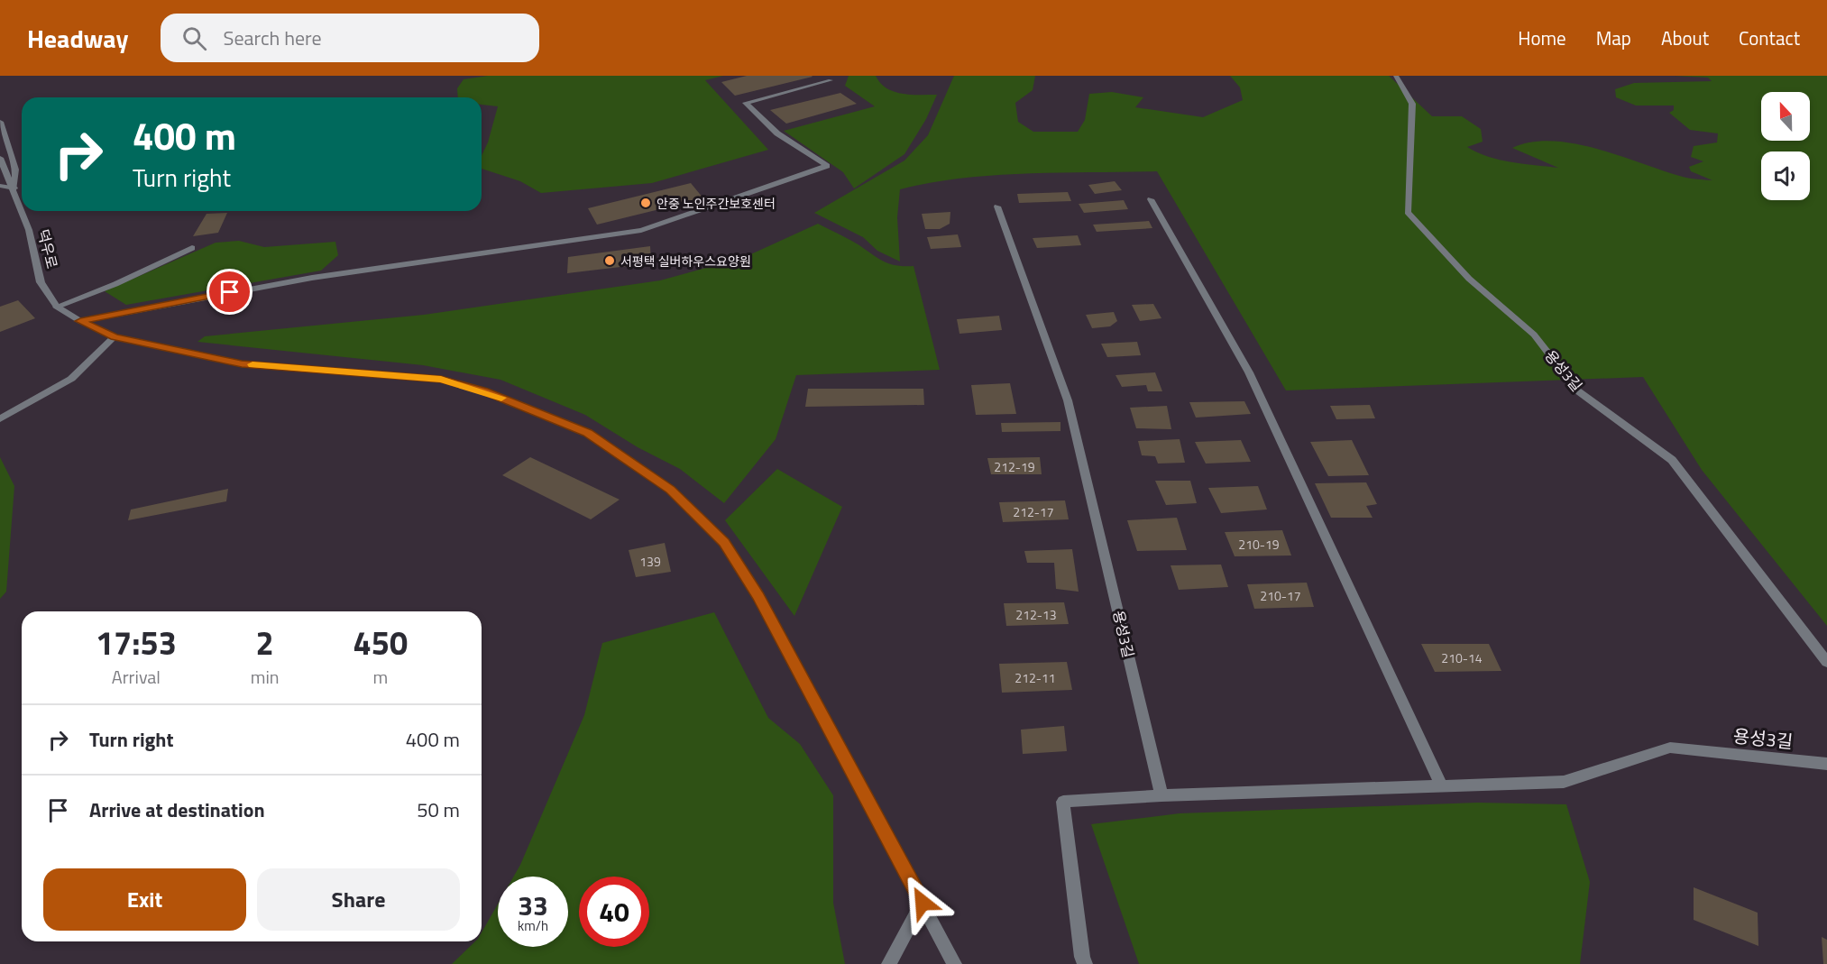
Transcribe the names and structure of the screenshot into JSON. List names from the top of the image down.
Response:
{
  "streets": {
    "street": ["덕우로", "용성3길"]
  },
  "places": ["안중 노인주간보호센터", "서평택 실버하우스요양원"],
  "house_numbers": [
    "212-19",
    "212-17",
    "210-19",
    "139",
    "210-17",
    "212-13",
    "210-14",
    "212-11"
  ],
  "north": "top",
  "page": {
    "header": "Headway",
    "search": "Search here",
    "nav": [
      "Home",
      "Map",
      "About",
      "Contact"
    ],
    "turn": ["400 m", "Turn right"],
    "eta": [
      "17:53",
      "Arrival",
      "2",
      "min",
      "450",
      "m"
    ],
    "list": [
      {
        "name": "Turn right",
        "value": "400 m"
      },
      {
        "name": "Arrive at destination",
        "value": "50 m"
      }
    ],
    "buttons": ["Exit", "Share"],
    "speed": "33 km/h",
    "limit": "40"
  }
}
